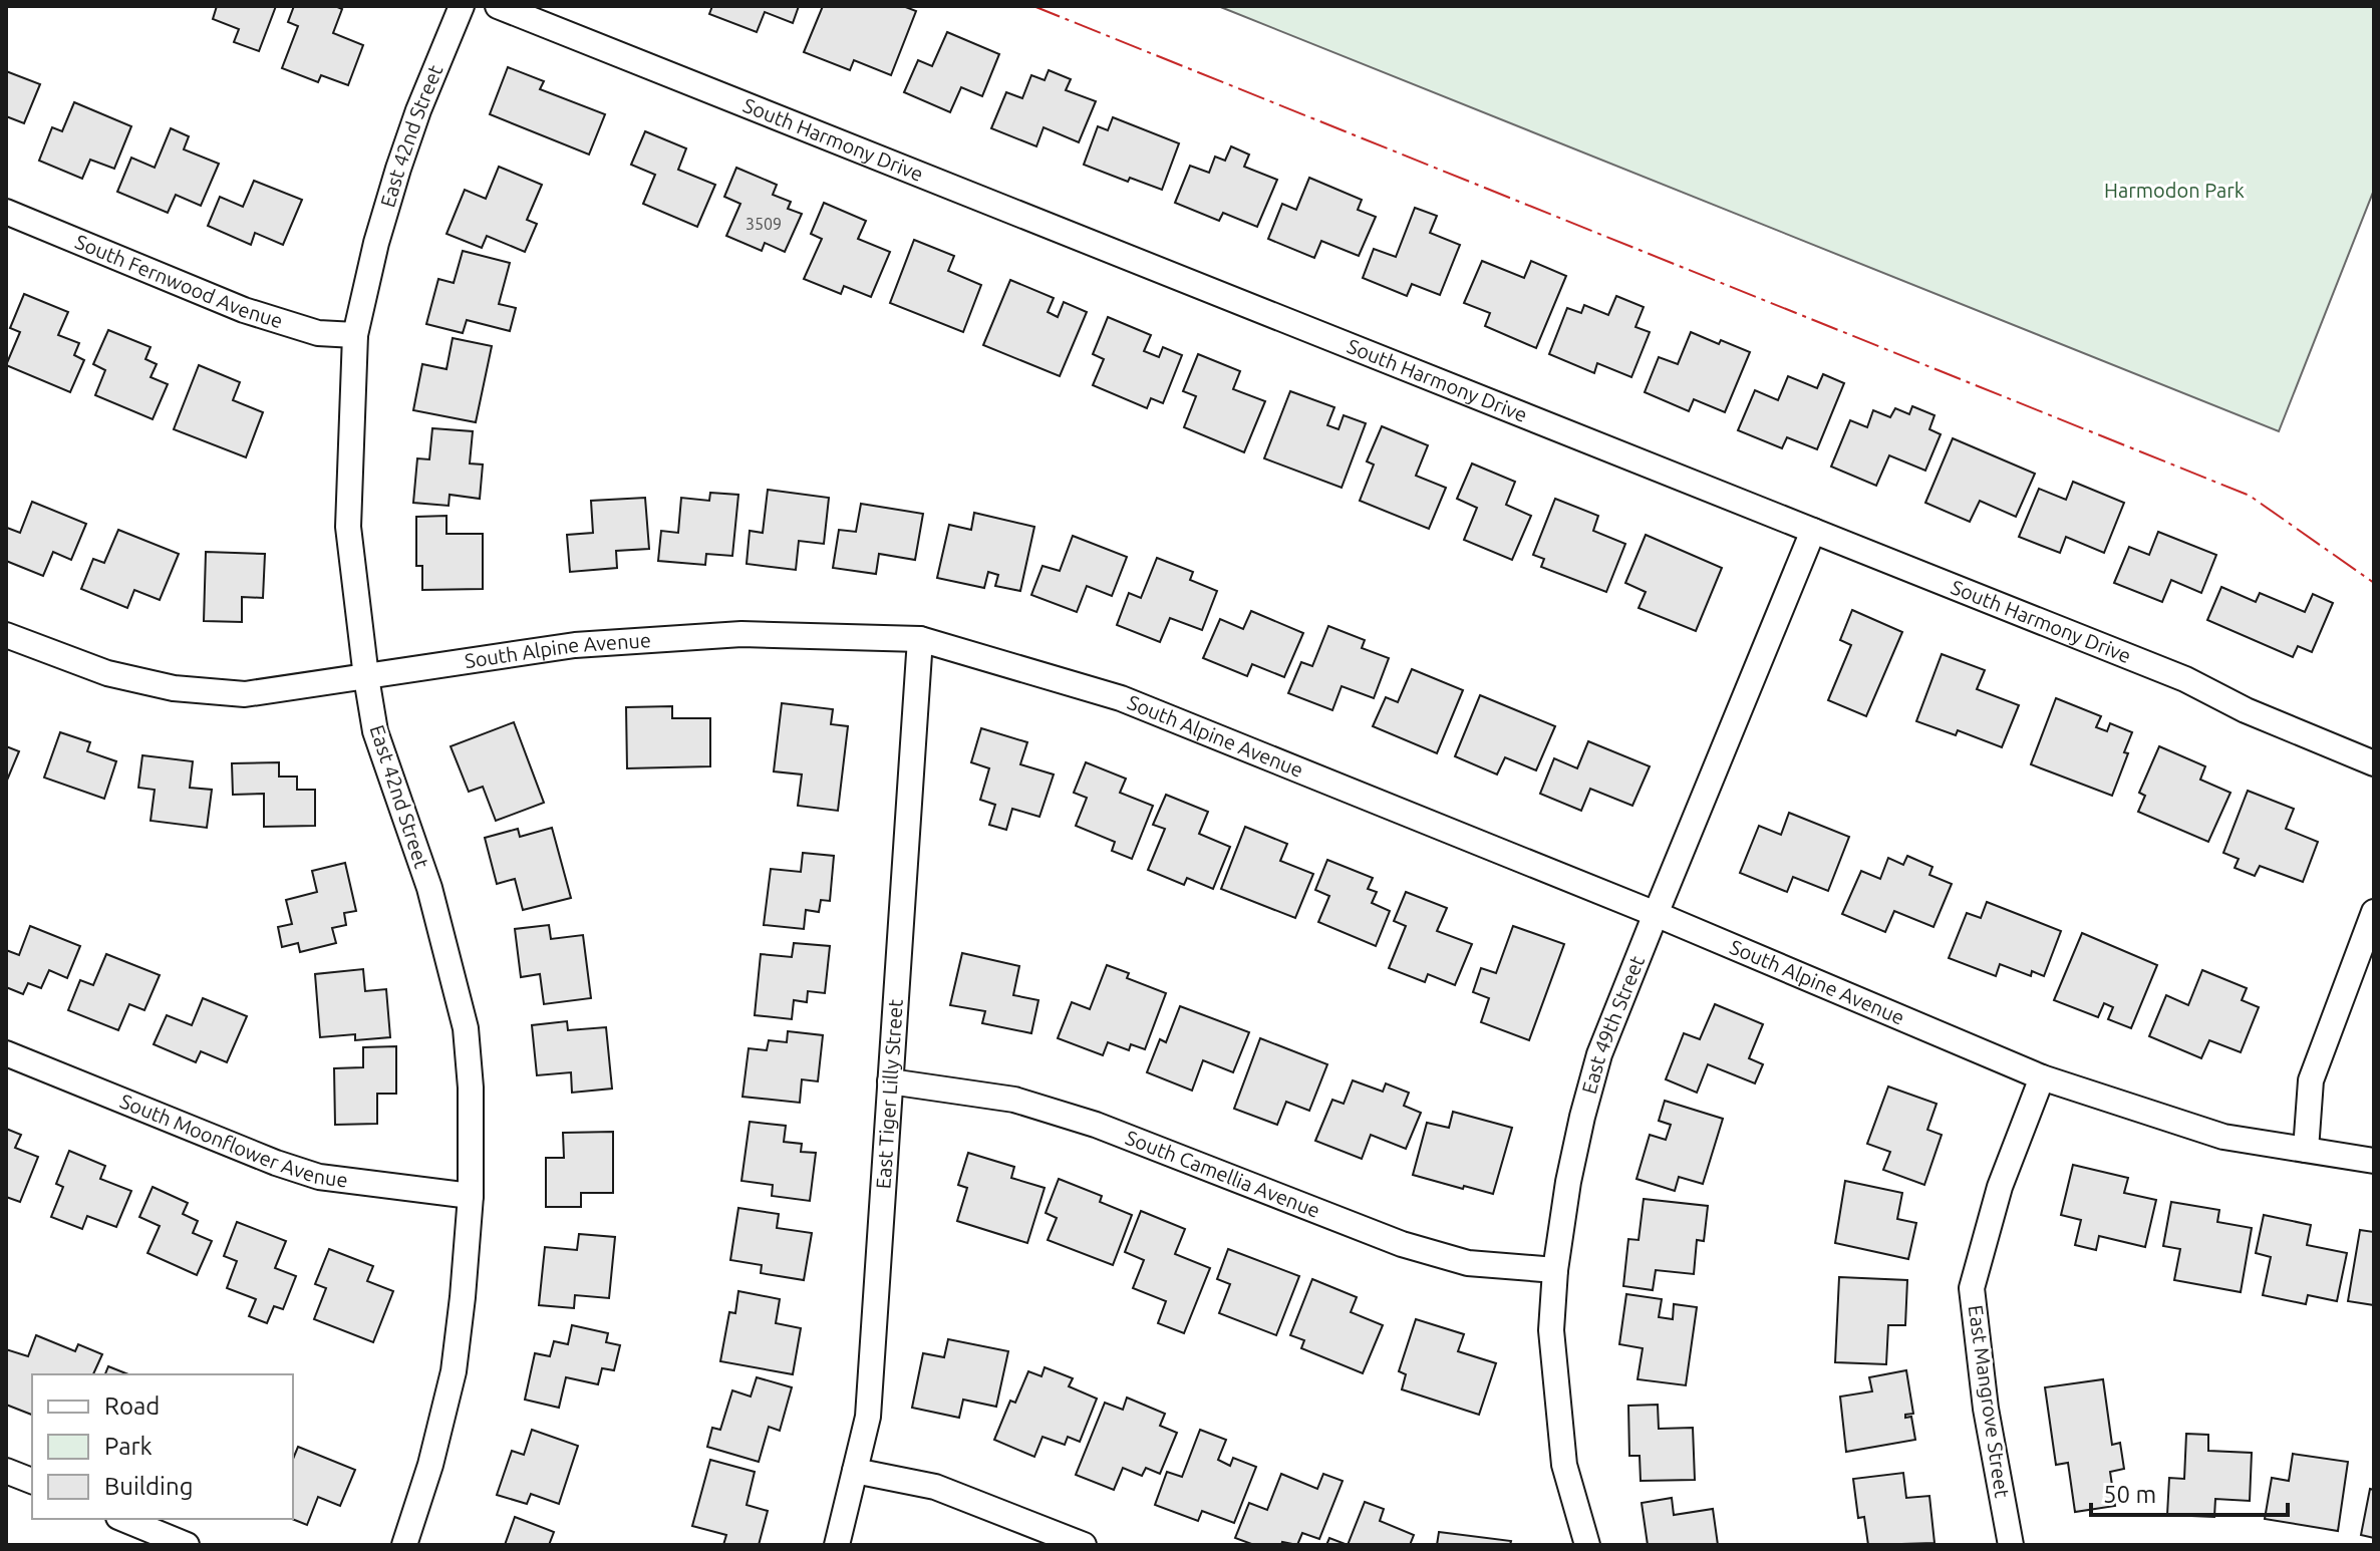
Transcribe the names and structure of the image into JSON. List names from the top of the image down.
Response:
{
  "streets": {
    "street": [
      "East 42nd Street",
      "South Harmony Drive",
      "South Fernwood Avenue",
      "South Alpine Avenue",
      "East 49th Street",
      "East Tiger Lilly Street",
      "South Moonflower Avenue",
      "South Camellia Avenue",
      "East Mangrove Street"
    ]
  },
  "crossings": [
    ["East 42nd Street", "South Fernwood Avenue"],
    ["East 42nd Street", "South Alpine Avenue"],
    ["East 42nd Street", "South Moonflower Avenue"],
    ["South Harmony Drive", "East 49th Street"],
    ["South Alpine Avenue", "East 49th Street"],
    ["South Alpine Avenue", "East Tiger Lilly Street"],
    ["South Alpine Avenue", "East Mangrove Street"],
    ["East 49th Street", "South Camellia Avenue"],
    ["East Tiger Lilly Street", "South Camellia Avenue"]
  ],
  "parks": ["Harmodon Park"],
  "house_numbers": ["3509"],
  "legend": ["Road", "Park", "Building"],
  "scale_bar": "50 m"
}
